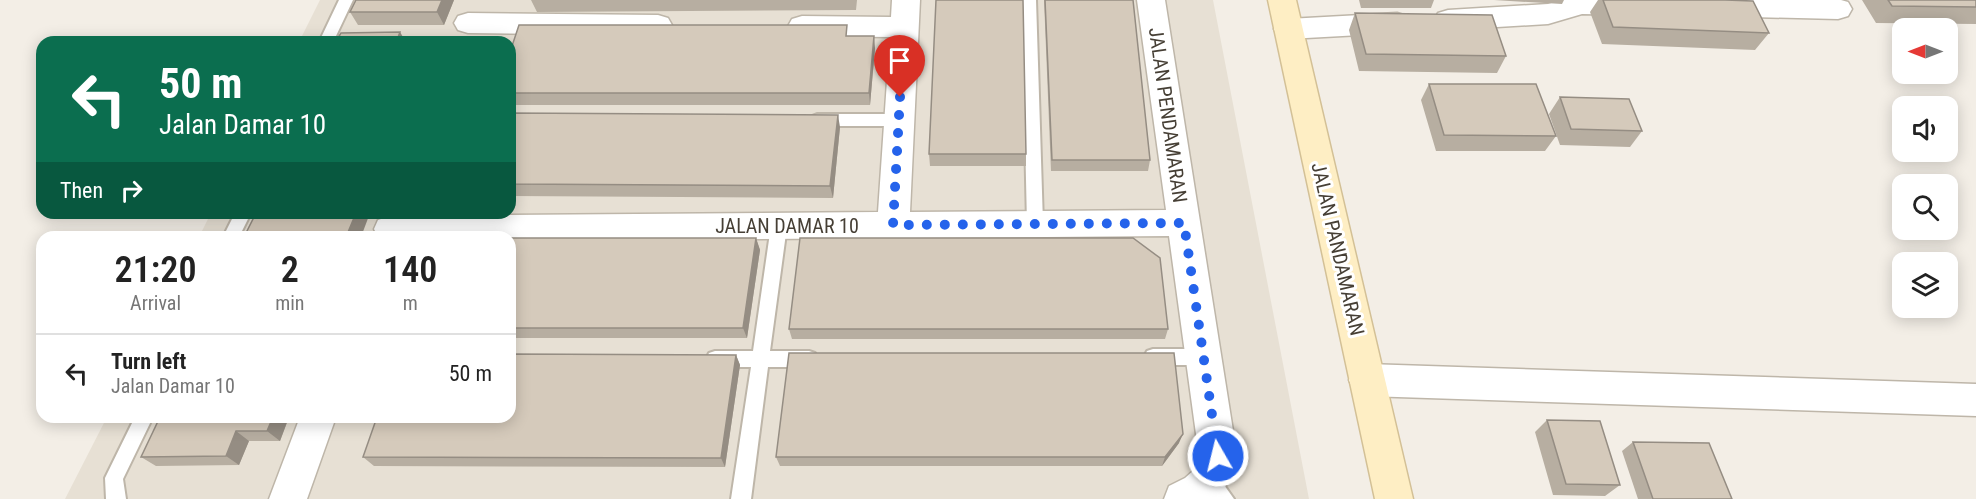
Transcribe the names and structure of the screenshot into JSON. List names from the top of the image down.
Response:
{
  "streets": {
    "main road": ["JALAN PANDAMARAN"],
    "street": ["JALAN PENDAMARAN", "JALAN DAMAR 10"]
  },
  "crossings": [
    ["JALAN PENDAMARAN", "JALAN DAMAR 10"]
  ],
  "north": "left",
  "page": {
    "turn": ["50 m", "Jalan Damar 10"],
    "then": "Then",
    "eta": [
      "21:20",
      "Arrival",
      "2",
      "min",
      "140",
      "m"
    ],
    "list": [
      {
        "name": "Turn left",
        "note": "Jalan Damar 10",
        "value": "50 m"
      }
    ]
  }
}
